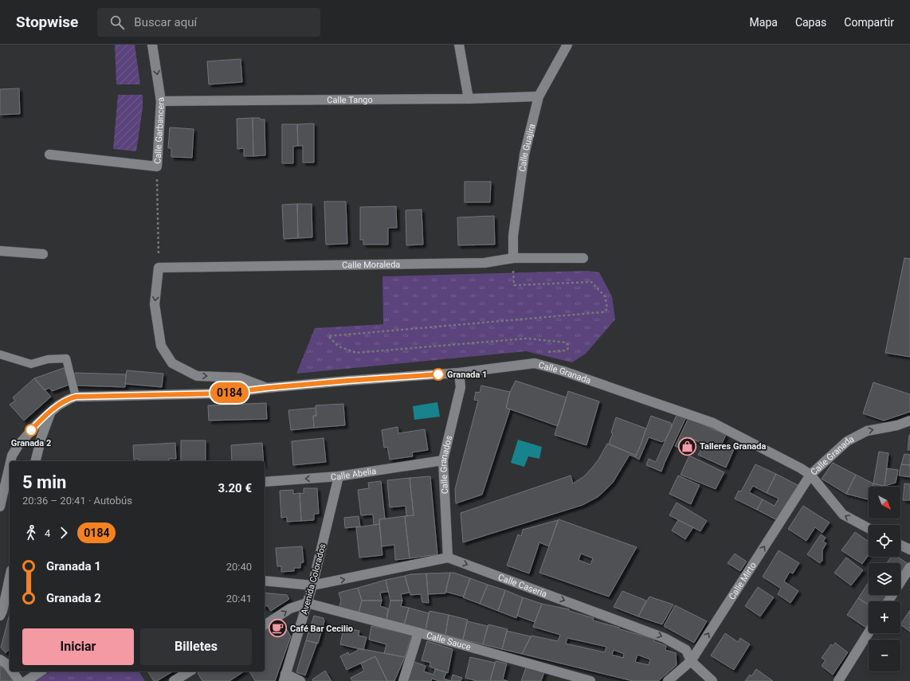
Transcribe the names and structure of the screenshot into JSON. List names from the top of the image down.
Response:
{
  "streets": {
    "street": [
      "Calle Tango",
      "Calle Garbancera",
      "Calle Guajira",
      "Calle Moraleda",
      "Calle Granada",
      "Calle Granados",
      "Calle Abelia",
      "Avenida Colorados",
      "Calle Mirto",
      "Calle Casería",
      "Calle Sauce"
    ]
  },
  "crossings": [
    ["Calle Tango", "Calle Garbancera"],
    ["Calle Tango", "Calle Guajira"],
    ["Calle Guajira", "Calle Moraleda"],
    ["Calle Granada", "Calle Granados"],
    ["Calle Granada", "Calle Mirto"],
    ["Calle Granados", "Calle Abelia"],
    ["Calle Granados", "Calle Casería"],
    ["Calle Abelia", "Avenida Colorados"],
    ["Avenida Colorados", "Calle Sauce"],
    ["Calle Mirto", "Calle Casería"]
  ],
  "one_way": ["Calle Abelia", "Calle Mirto", "Calle Casería"],
  "places": {
    "other": ["Granada 1", "Granada 2"],
    "shop": ["Talleres Granada"],
    "cafe": ["Café Bar Cecilio"]
  },
  "lines": ["bus line 0184"],
  "north": "bottom right",
  "page": {
    "header": "Stopwise",
    "search": "Buscar aquí",
    "nav": ["Mapa", "Capas", "Compartir"],
    "on_map": "0184",
    "heading": ["5 min", "20:36 – 20:41 · Autobús", "3.20 €"],
    "map_buttons": ["+", "−"],
    "legs": ["4", "0184"],
    "list": [
      {
        "name": "Granada 1",
        "value": "20:40"
      },
      {
        "name": "Granada 2",
        "value": "20:41"
      }
    ],
    "buttons": ["Iniciar", "Billetes"]
  }
}
